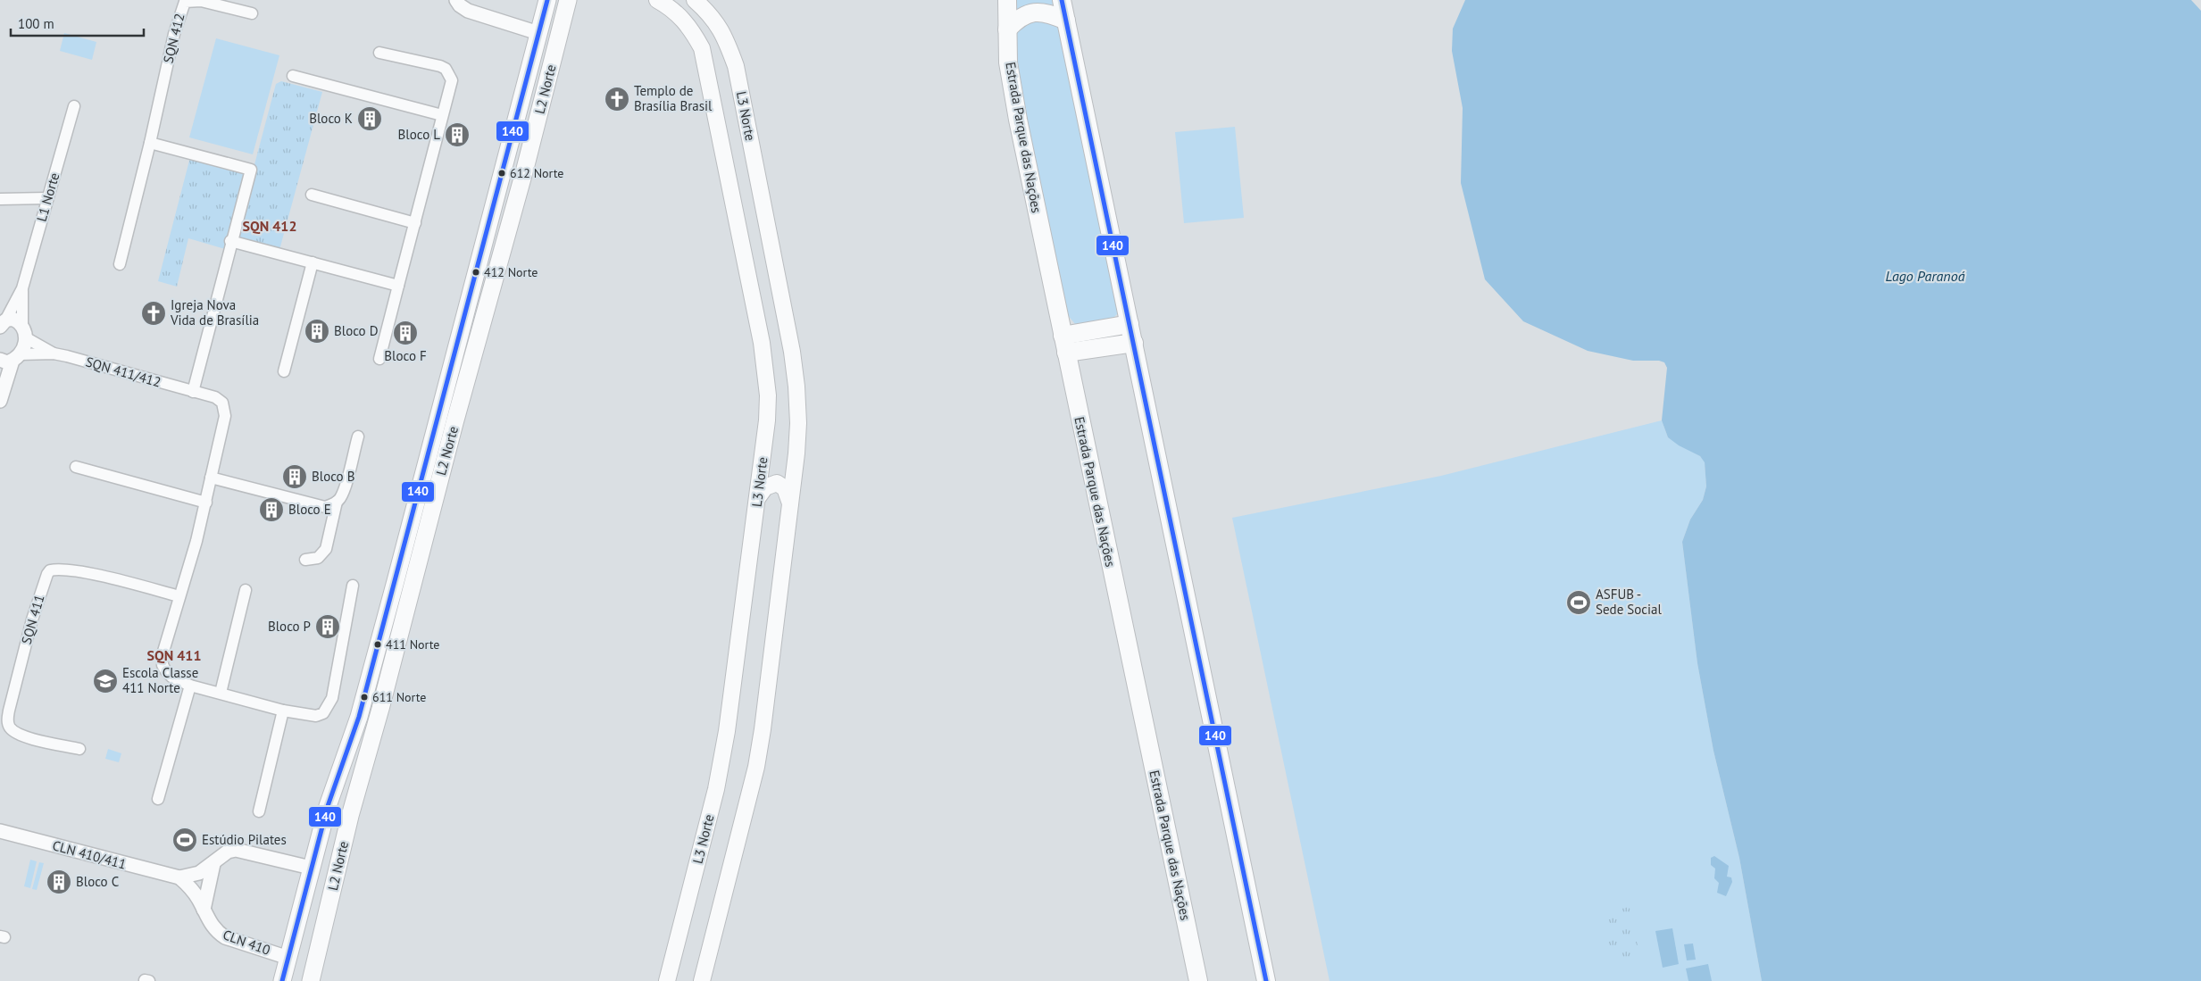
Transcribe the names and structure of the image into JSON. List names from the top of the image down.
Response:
{
  "streets": {
    "highway": ["Estrada Parque das Nações"],
    "main road": ["L2 Norte", "L3 Norte"],
    "street": [
      "SQN 412",
      "L1 Norte",
      "SQN 411/412",
      "SQN 411",
      "CLN 410/411",
      "CLN 410"
    ]
  },
  "crossings": [
    ["L2 Norte", "CLN 410"],
    ["L1 Norte", "SQN 411/412"],
    ["CLN 410/411", "CLN 410"]
  ],
  "districts": ["SQN 412", "SQN 411"],
  "water": ["Lago Paranoá"],
  "places": {
    "church": ["Templo de Brasília Brasil", "Igreja Nova Vida de Brasília"],
    "building": [
      "Bloco K",
      "Bloco L",
      "Bloco D",
      "Bloco F",
      "Bloco B",
      "Bloco E",
      "Bloco P",
      "Bloco C"
    ],
    "other": [
      "612 Norte",
      "412 Norte",
      "411 Norte",
      "611 Norte"
    ],
    "sports": ["ASFUB - Sede Social", "Estúdio Pilates"],
    "school or university": ["Escola Classe 411 Norte"]
  },
  "lines": ["transit line 140"],
  "scale_bar": "100 m"
}
